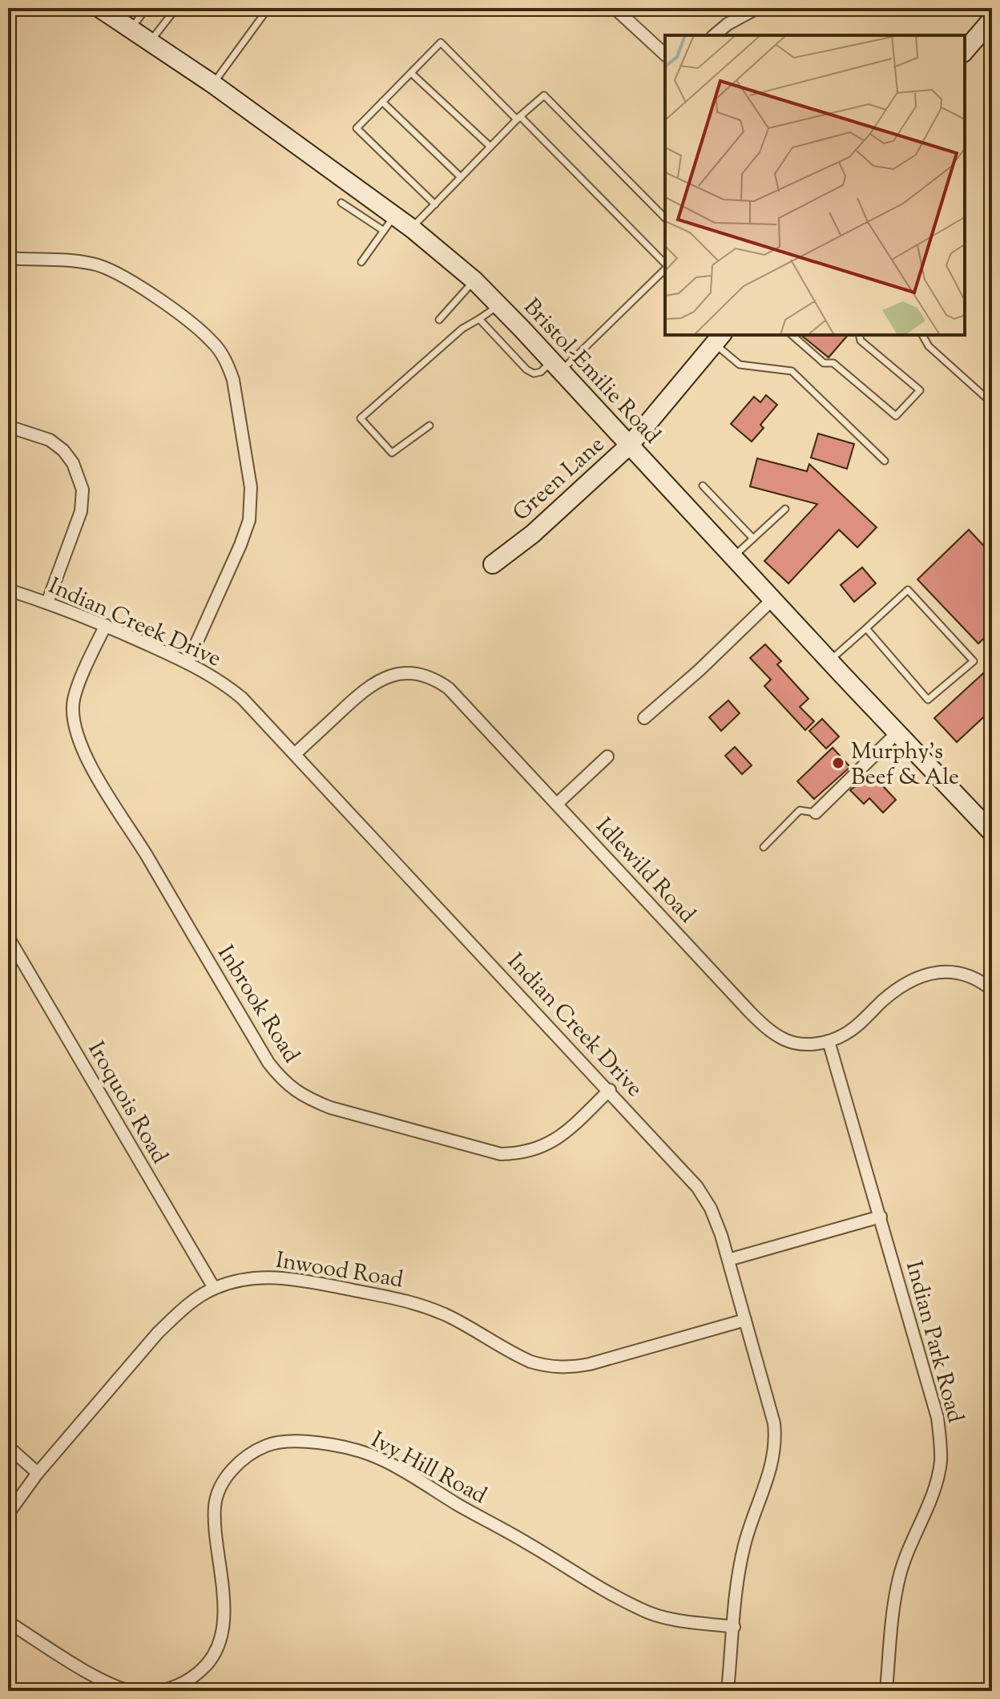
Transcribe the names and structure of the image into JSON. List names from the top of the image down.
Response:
{
  "streets": {
    "street": [
      "Bristol-Emilie Road",
      "Green Lane",
      "Indian Creek Drive",
      "Idlewild Road",
      "Inbrook Road",
      "Iroquois Road",
      "Inwood Road",
      "Indian Park Road",
      "Ivy Hill Road"
    ]
  },
  "crossings": [
    ["Bristol-Emilie Road", "Green Lane"],
    ["Indian Creek Drive", "Idlewild Road"],
    ["Indian Creek Drive", "Inbrook Road"],
    ["Indian Creek Drive", "Inwood Road"],
    ["Indian Creek Drive", "Ivy Hill Road"],
    ["Idlewild Road", "Indian Park Road"],
    ["Iroquois Road", "Inwood Road"]
  ],
  "places": ["Murphy's Beef & Ale"]
}
